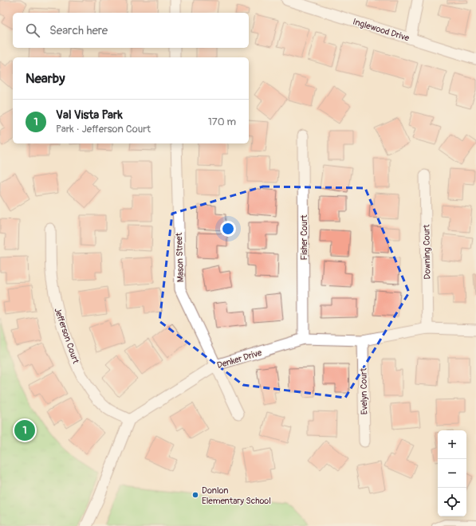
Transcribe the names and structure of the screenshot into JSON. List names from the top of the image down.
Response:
{
  "streets": {
    "street": [
      "Inglewood Drive",
      "Fisher Court",
      "Downing Court",
      "Mason Street",
      "Jefferson Court",
      "Denker Drive",
      "Evelyn Court"
    ]
  },
  "crossings": [
    ["Fisher Court", "Denker Drive"],
    ["Downing Court", "Denker Drive"],
    ["Mason Street", "Denker Drive"],
    ["Jefferson Court", "Denker Drive"],
    ["Denker Drive", "Evelyn Court"]
  ],
  "places": ["Donlon Elementary School"],
  "page": {
    "search": "Search here",
    "heading": "Nearby",
    "list": [
      {
        "mark": "1",
        "name": "Val Vista Park",
        "note": "Park · Jefferson Court",
        "value": "170 m"
      }
    ],
    "pins": "1",
    "map_buttons": ["+", "−"]
  }
}
